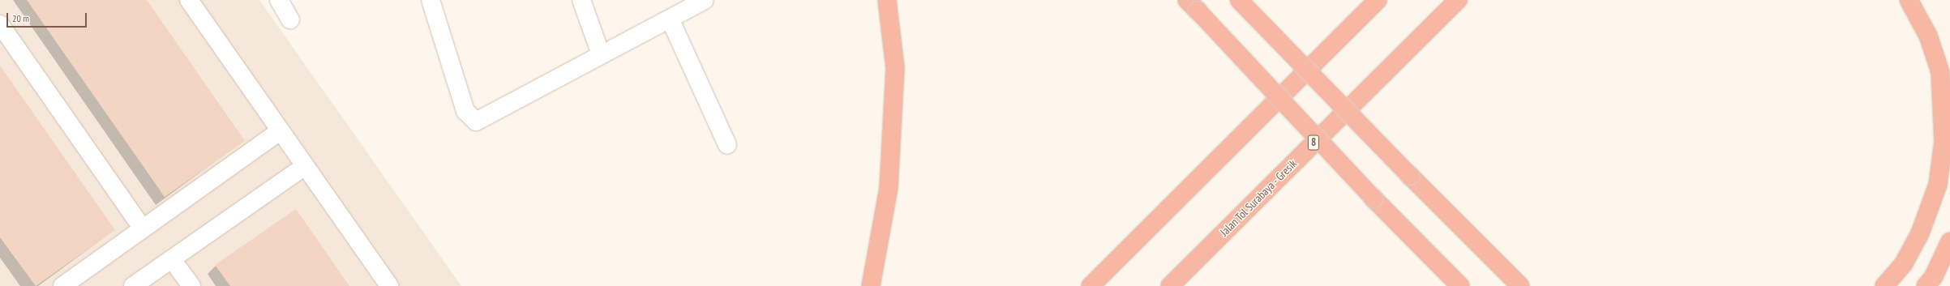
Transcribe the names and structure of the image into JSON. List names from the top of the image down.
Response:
{
  "streets": {
    "highway": ["8", "Jalan Tol Surabaya - Gresik"]
  },
  "scale_bar": "20 m"
}
